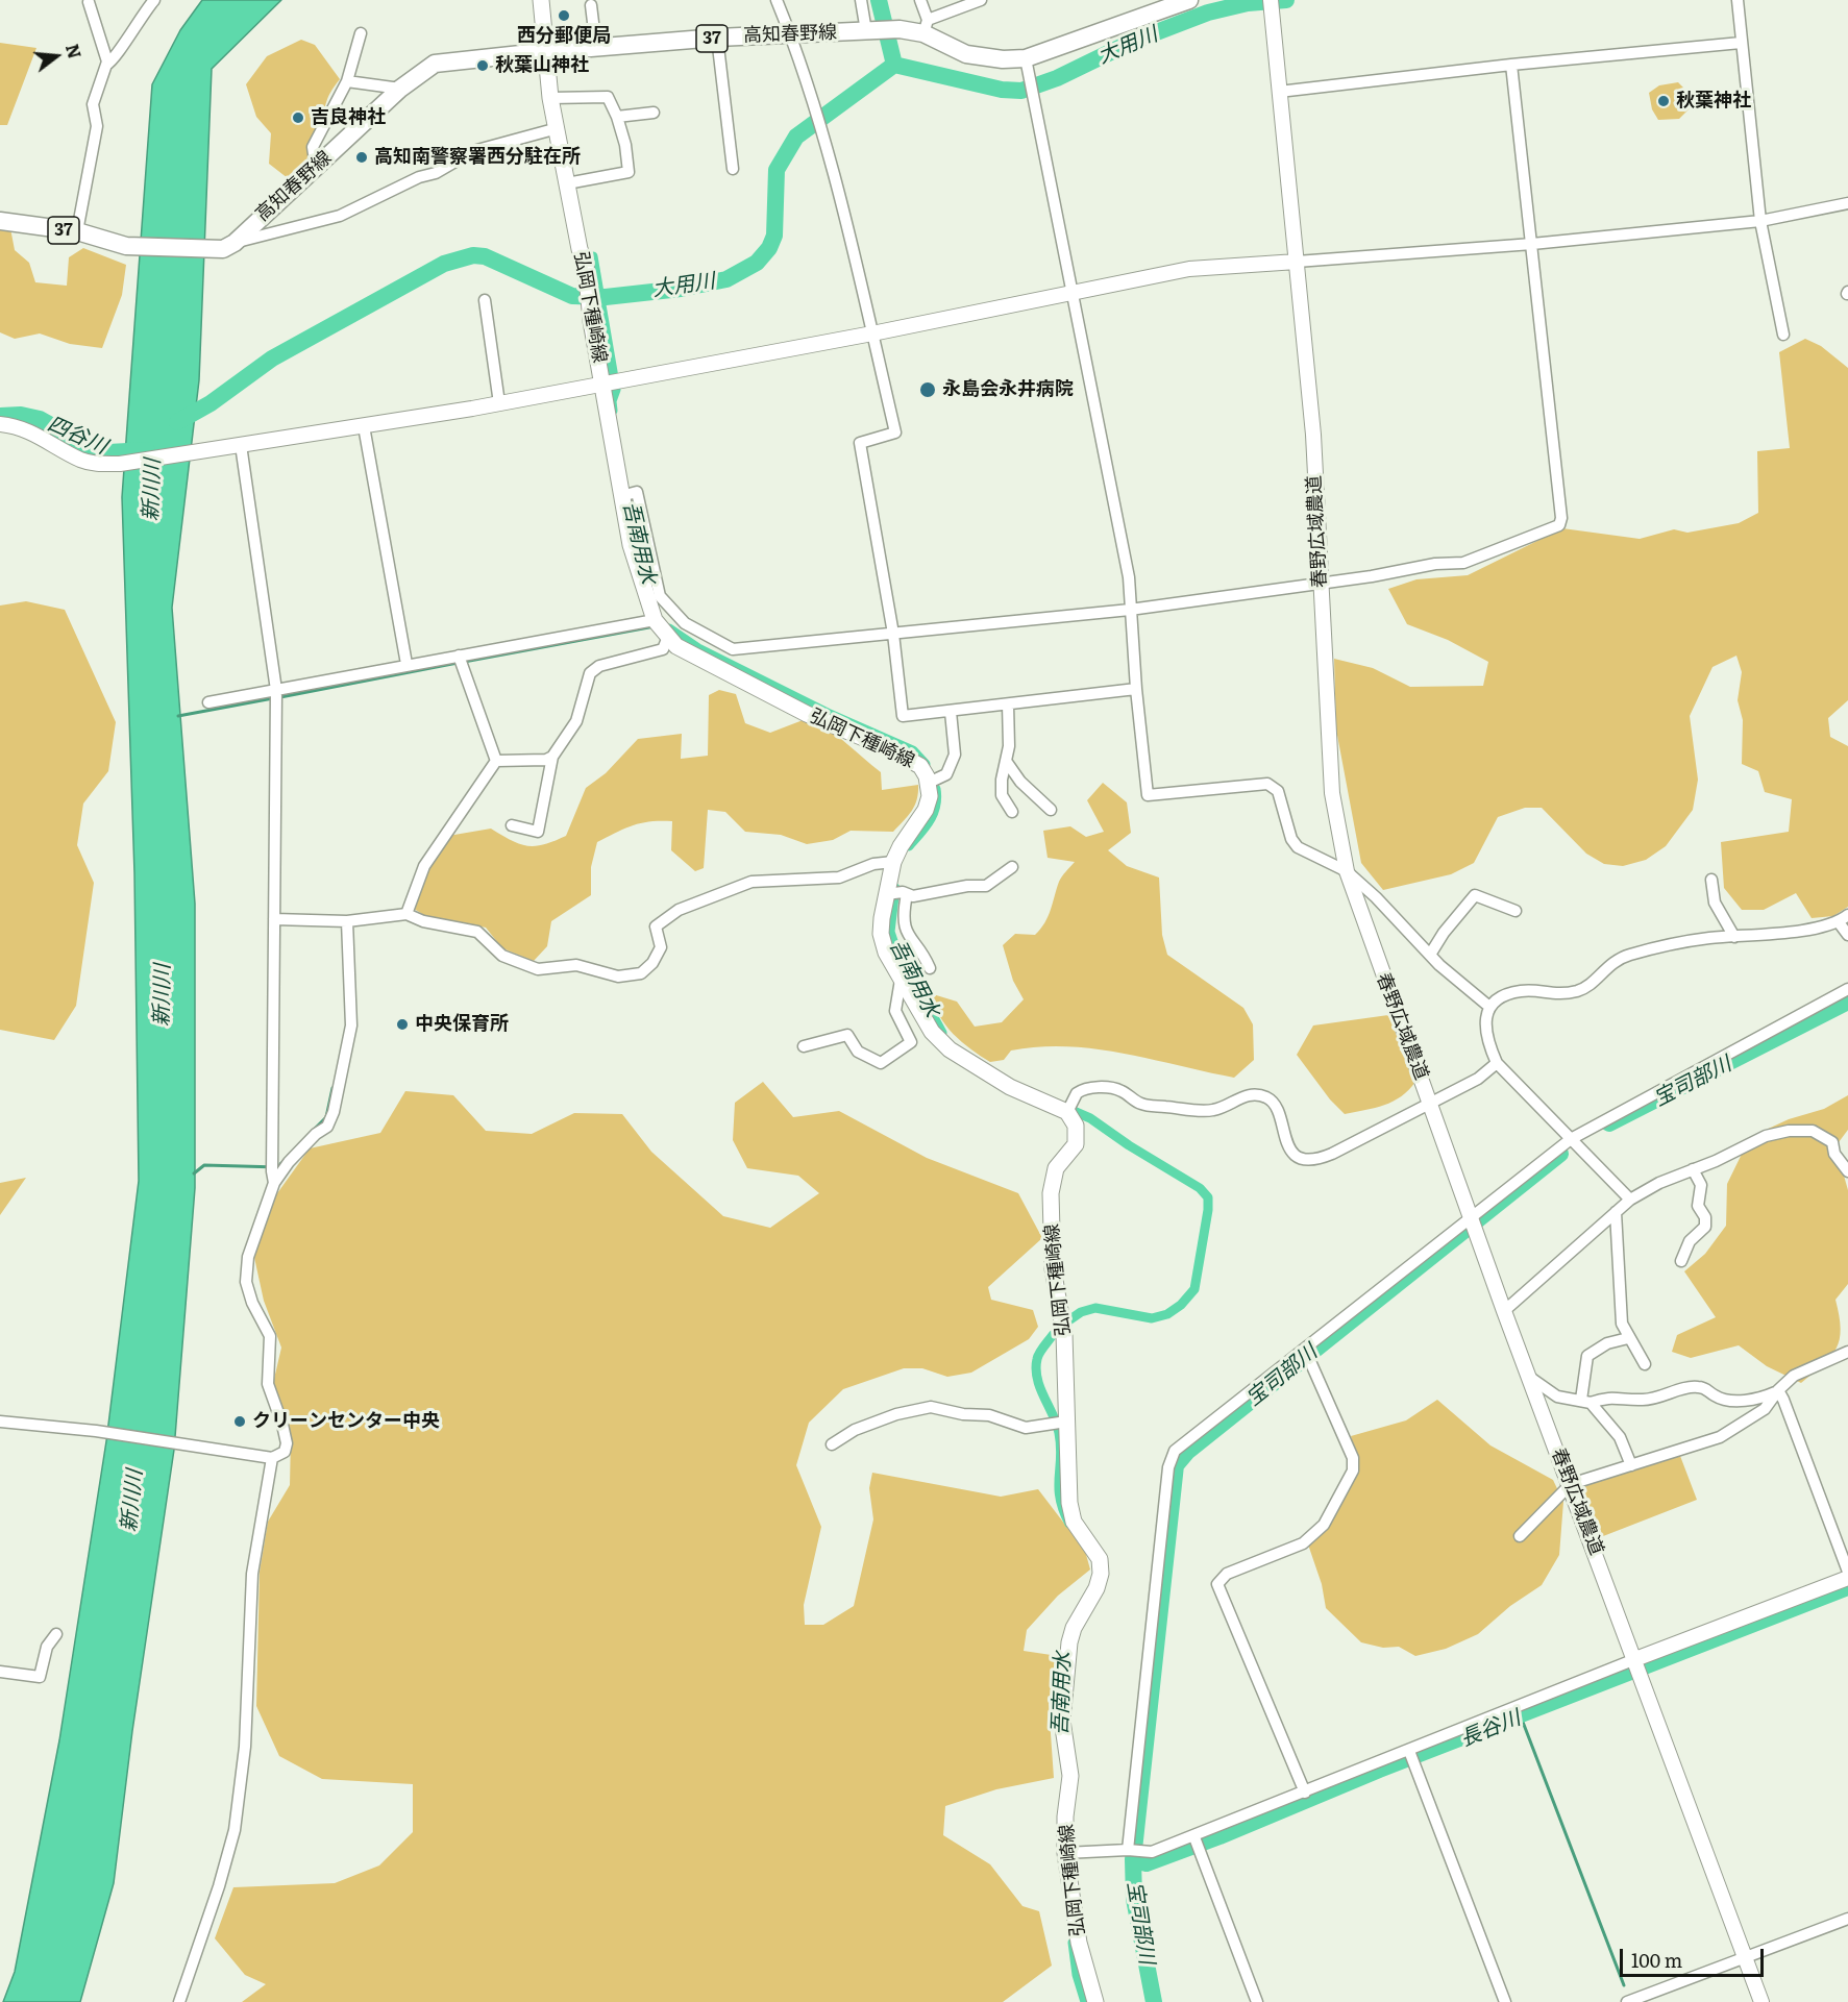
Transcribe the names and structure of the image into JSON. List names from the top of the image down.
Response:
{
  "streets": {
    "main road": ["高知春野線", "37", "弘岡下種崎線"],
    "street": ["春野広域農道"]
  },
  "crossings": [
    ["高知春野線", "弘岡下種崎線"]
  ],
  "water": [
    "大用川",
    "四谷川",
    "新川川",
    "吾南用水",
    "宝司部川",
    "長谷川"
  ],
  "places": [
    "西分郵便局",
    "秋葉山神社",
    "秋葉神社",
    "吉良神社",
    "高知南警察署西分駐在所",
    "永島会永井病院",
    "中央保育所",
    "クリーンセンター中央"
  ],
  "scale_bar": "100 m",
  "north": "right"
}
